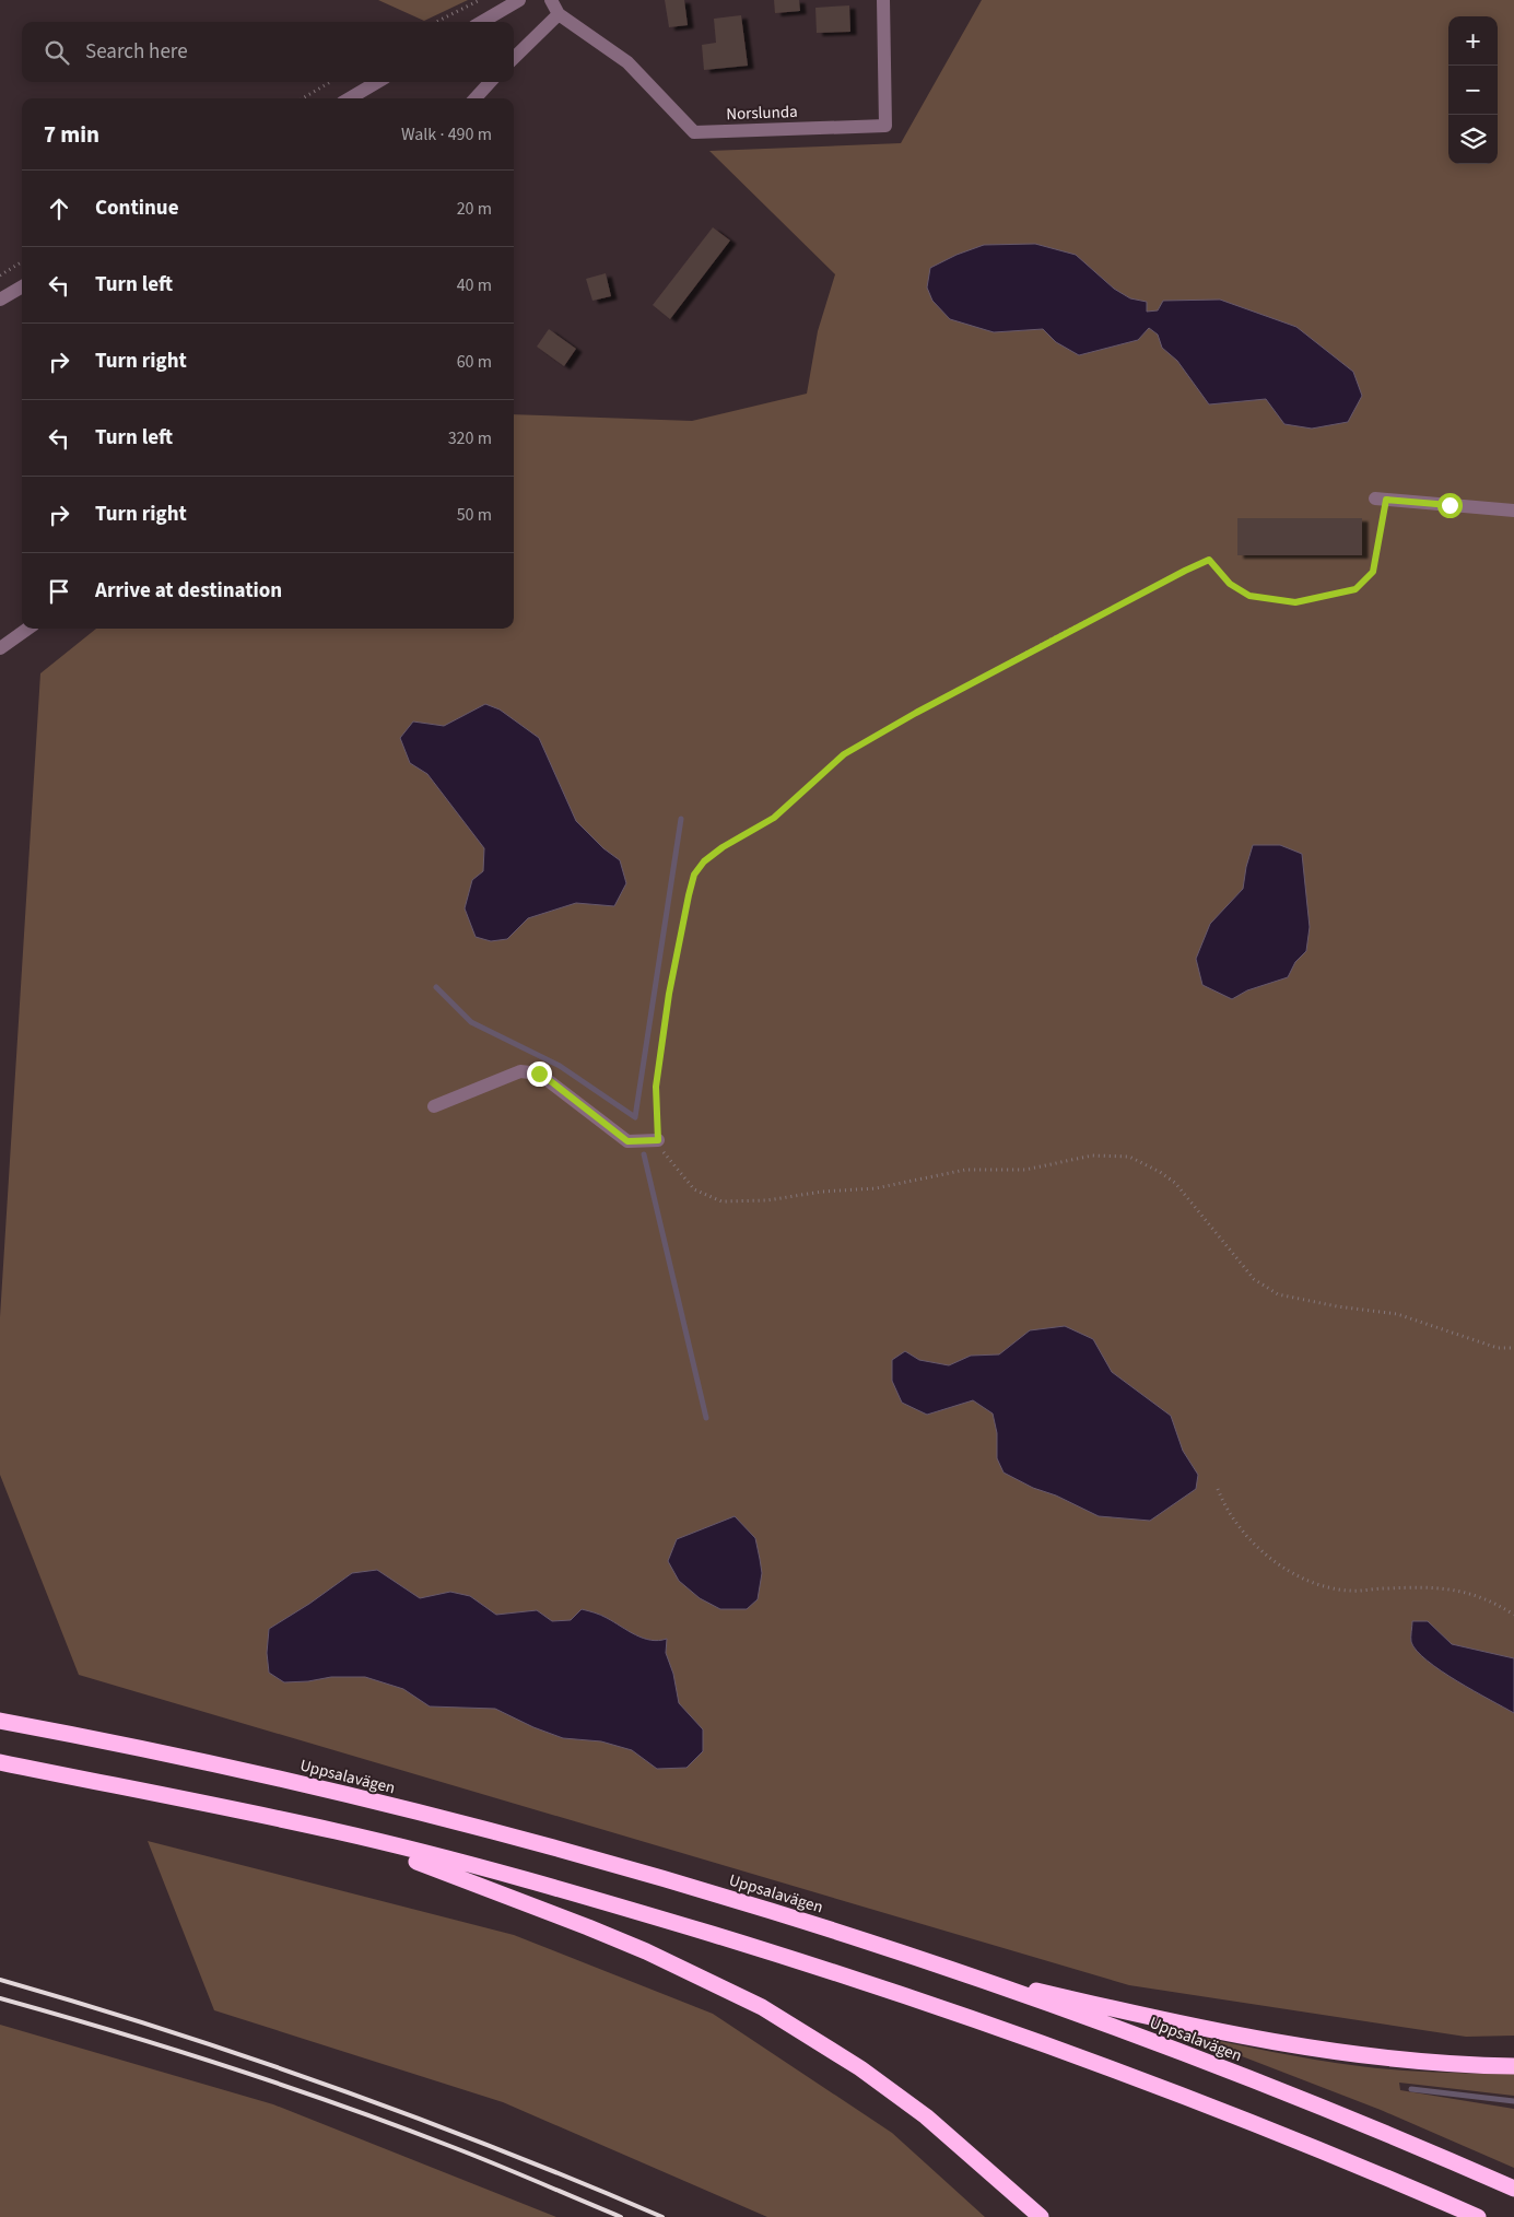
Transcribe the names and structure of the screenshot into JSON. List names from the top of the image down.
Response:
{
  "streets": {
    "highway": ["Uppsalavägen"],
    "street": ["Norslunda"]
  },
  "page": {
    "map_buttons": ["+", "−"],
    "search": "Search here",
    "heading": ["7 min", "Walk · 490 m"],
    "list": [
      ["Continue", "20 m"],
      ["Turn left", "40 m"],
      ["Turn right", "60 m"],
      ["Turn left", "320 m"],
      ["Turn right", "50 m"],
      "Arrive at destination"
    ]
  }
}
